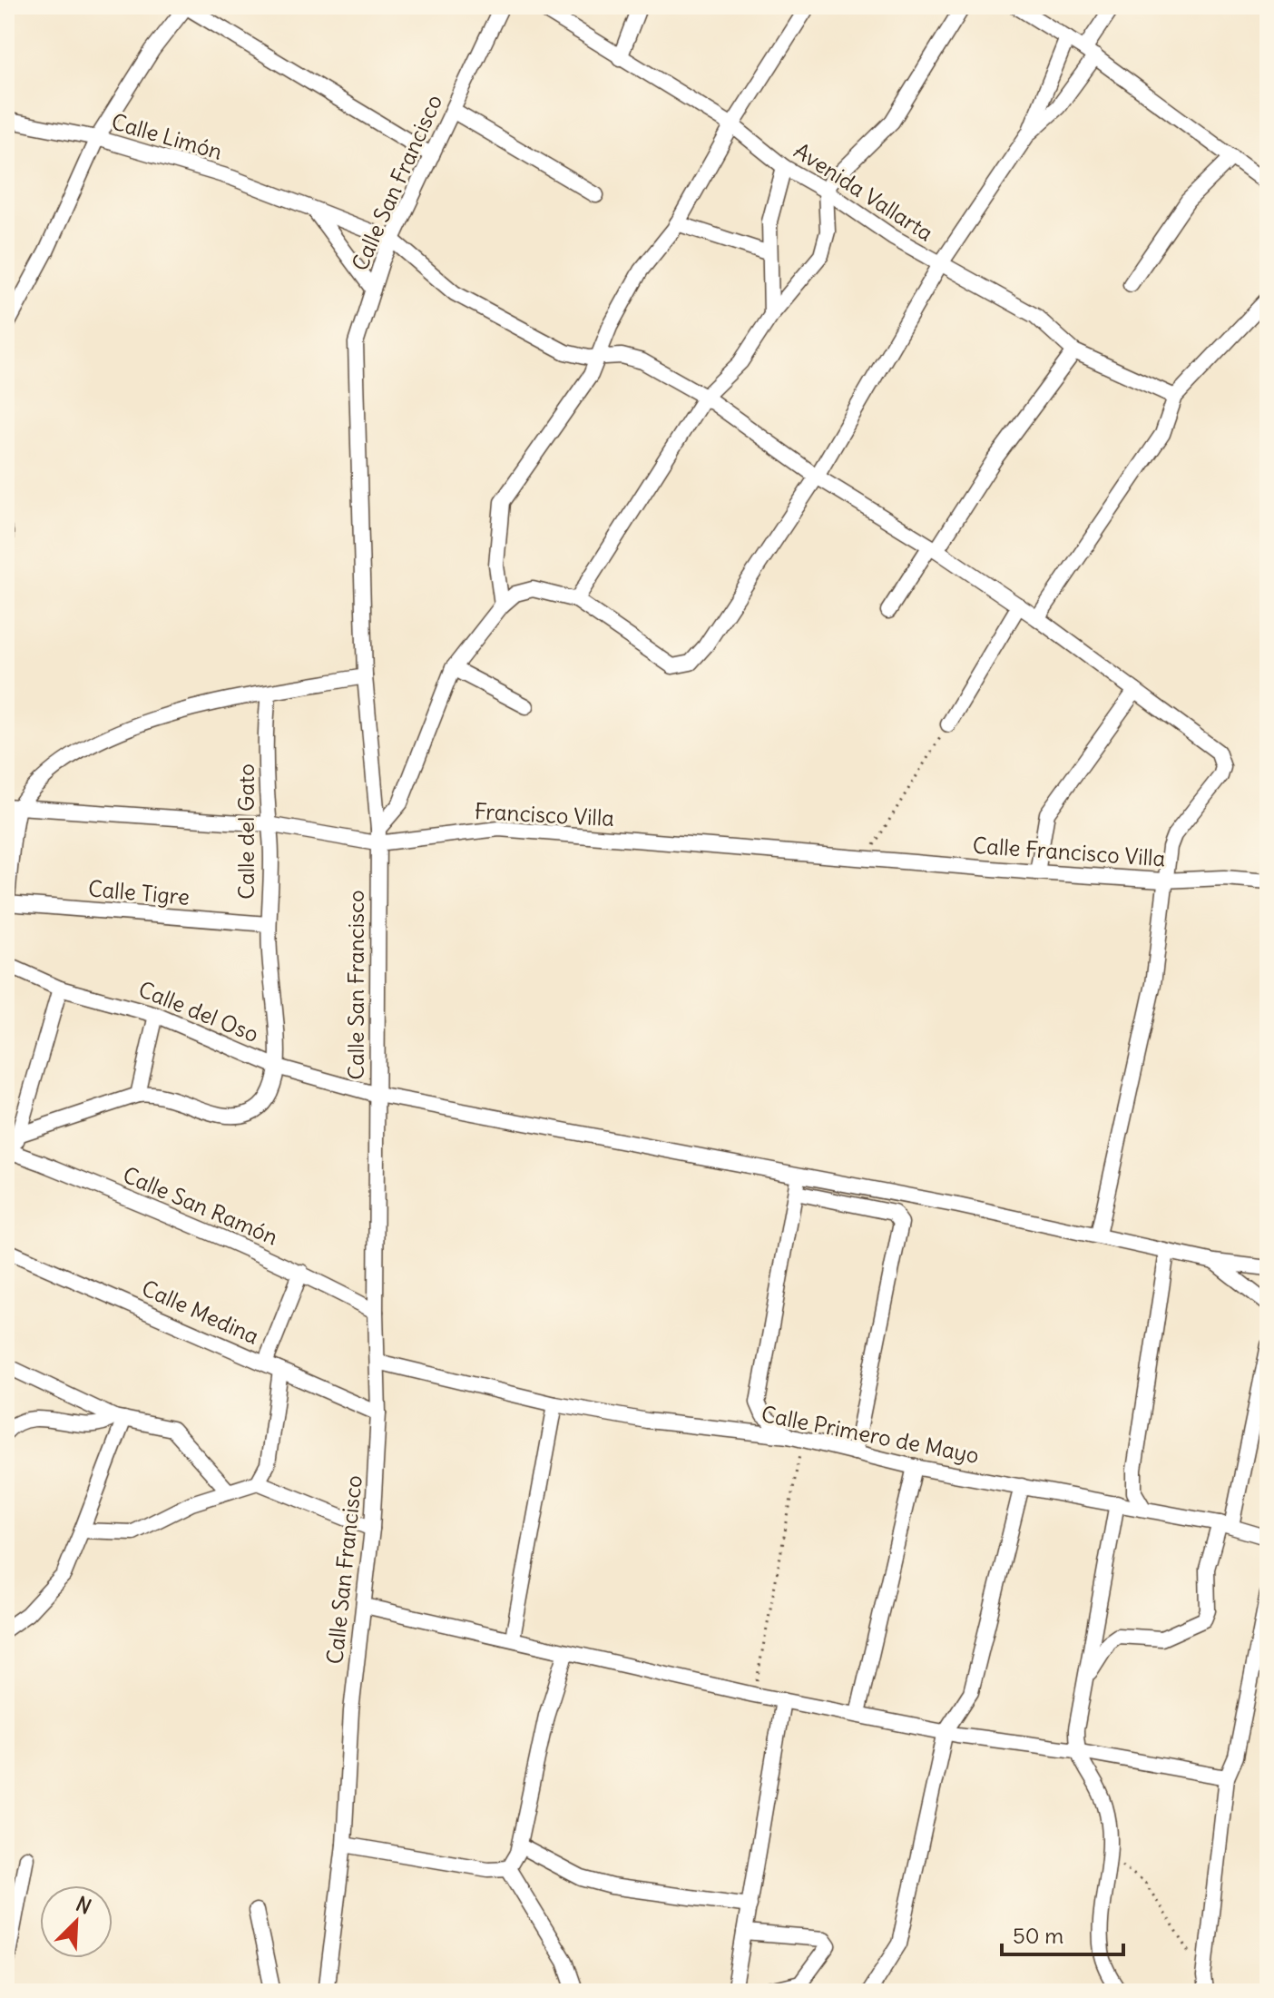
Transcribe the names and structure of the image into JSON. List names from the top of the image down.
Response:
{
  "streets": {
    "street": [
      "Calle Limón",
      "Calle San Francisco",
      "Avenida Vallarta",
      "Francisco Villa",
      "Calle del Gato",
      "Calle Francisco Villa",
      "Calle Tigre",
      "Calle del Oso",
      "Calle San Ramón",
      "Calle Medina",
      "Calle Primero de Mayo"
    ]
  },
  "crossings": [
    ["Calle Limón", "Calle San Francisco"],
    ["Calle Limón", "Calle Francisco Villa"],
    ["Calle San Francisco", "Francisco Villa"],
    ["Calle San Francisco", "Calle del Oso"],
    ["Calle San Francisco", "Calle San Ramón"],
    ["Calle San Francisco", "Calle Medina"],
    ["Calle San Francisco", "Calle Primero de Mayo"],
    ["Francisco Villa", "Calle del Gato"],
    ["Francisco Villa", "Calle Francisco Villa"],
    ["Calle del Gato", "Calle Tigre"],
    ["Calle del Gato", "Calle del Oso"]
  ],
  "scale_bar": "50 m",
  "north": "top right"
}
